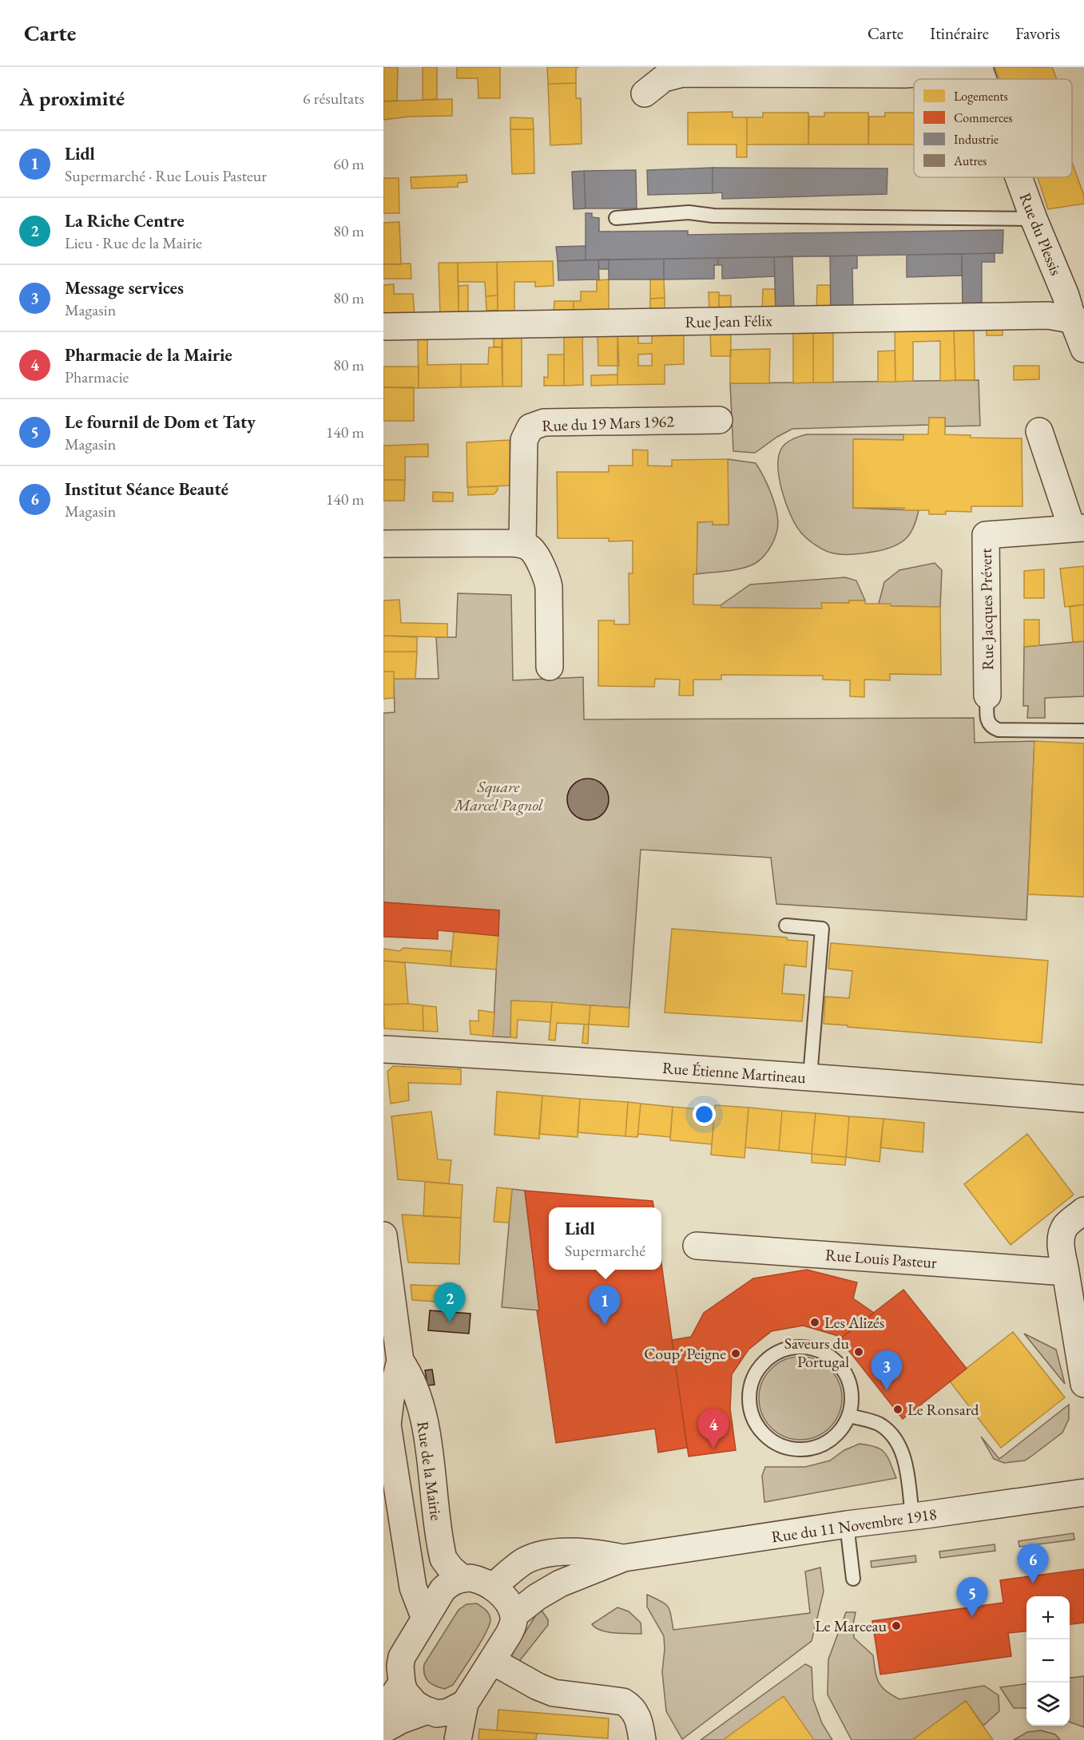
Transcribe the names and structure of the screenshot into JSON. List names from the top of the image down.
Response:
{
  "streets": {
    "street": [
      "Rue du Plessis",
      "Rue Jean Félix",
      "Rue du 19 Mars 1962",
      "Rue Jacques Prévert",
      "Rue Étienne Martineau",
      "Rue Louis Pasteur",
      "Rue de la Mairie",
      "Rue du 11 Novembre 1918"
    ]
  },
  "crossings": [
    ["Rue du Plessis", "Rue Jean Félix"],
    ["Rue de la Mairie", "Rue du 11 Novembre 1918"]
  ],
  "parks": ["Square Marcel Pagnol"],
  "places": [
    "Les Alizés",
    "Saveurs du Portugal",
    "Coup' Peigne",
    "Le Ronsard",
    "Le Marceau"
  ],
  "legend": [
    "Logements",
    "Commerces",
    "Industrie",
    "Autres"
  ],
  "page": {
    "header": "Carte",
    "nav": ["Carte", "Itinéraire", "Favoris"],
    "heading": ["À proximité", "6 résultats"],
    "list": [
      {
        "mark": "1",
        "name": "Lidl",
        "note": "Supermarché · Rue Louis Pasteur",
        "value": "60 m"
      },
      {
        "mark": "2",
        "name": "La Riche Centre",
        "note": "Lieu · Rue de la Mairie",
        "value": "80 m"
      },
      {
        "mark": "3",
        "name": "Message services",
        "note": "Magasin",
        "value": "80 m"
      },
      {
        "mark": "4",
        "name": "Pharmacie de la Mairie",
        "note": "Pharmacie",
        "value": "80 m"
      },
      {
        "mark": "5",
        "name": "Le fournil de Dom et Taty",
        "note": "Magasin",
        "value": "140 m"
      },
      {
        "mark": "6",
        "name": "Institut Séance Beauté",
        "note": "Magasin",
        "value": "140 m"
      }
    ],
    "popup": ["Lidl", "Supermarché"],
    "pins": [
      "2",
      "1",
      "3",
      "4",
      "6",
      "5"
    ],
    "map_buttons": ["+", "−"]
  }
}
